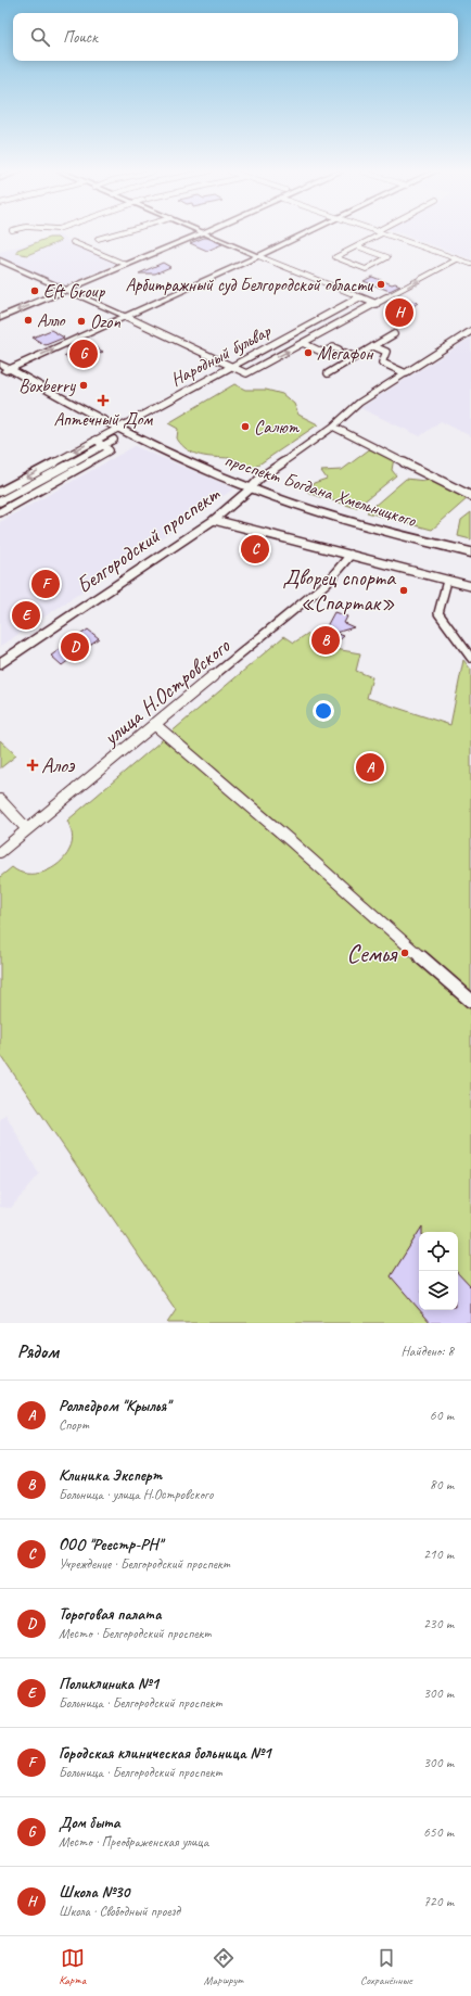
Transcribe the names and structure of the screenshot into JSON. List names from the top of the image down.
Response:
{
  "streets": {
    "main road": ["проспект Богдана Хмельницкого"],
    "street": ["Народный бульвар", "Белгородский проспект", "улица Н.Островского"]
  },
  "crossings": [
    ["Народный бульвар", "проспект Богдана Хмельницкого"],
    ["проспект Богдана Хмельницкого", "Белгородский проспект"]
  ],
  "places": {
    "other": [
      "Арбитражный суд Белгородской области",
      "Eft Group",
      "Алло",
      "Ozon",
      "Мегафон",
      "Boxberry",
      "Салют",
      "Дворец спорта «Спартак»",
      "Семья"
    ],
    "health": ["Аптечный Дом", "Алоэ"]
  },
  "page": {
    "search": "Поиск",
    "pins": [
      "H",
      "G",
      "C",
      "F",
      "E",
      "B",
      "D",
      "A"
    ],
    "heading": ["Рядом", "Найдено: 8"],
    "list": [
      {
        "mark": "A",
        "name": "Ролледром \"Крылья\"",
        "note": "Спорт",
        "value": "60 m"
      },
      {
        "mark": "B",
        "name": "Клиника Эксперт",
        "note": "Больница · улица Н.Островского",
        "value": "80 m"
      },
      {
        "mark": "C",
        "name": "ООО \"Реестр-РН\"",
        "note": "Учреждение · Белгородский проспект",
        "value": "210 m"
      },
      {
        "mark": "D",
        "name": "Тороговая палата",
        "note": "Место · Белгородский проспект",
        "value": "230 m"
      },
      {
        "mark": "E",
        "name": "Поликлиника №1",
        "note": "Больница · Белгородский проспект",
        "value": "300 m"
      },
      {
        "mark": "F",
        "name": "Городская клиническая больница №1",
        "note": "Больница · Белгородский проспект",
        "value": "300 m"
      },
      {
        "mark": "G",
        "name": "Дом быта",
        "note": "Место · Преображенская улица",
        "value": "650 m"
      },
      {
        "mark": "H",
        "name": "Школа №30",
        "note": "Школа · Свободный проезд",
        "value": "720 m"
      }
    ],
    "nav": ["Карта", "Маршрут", "Сохранённые"]
  }
}
